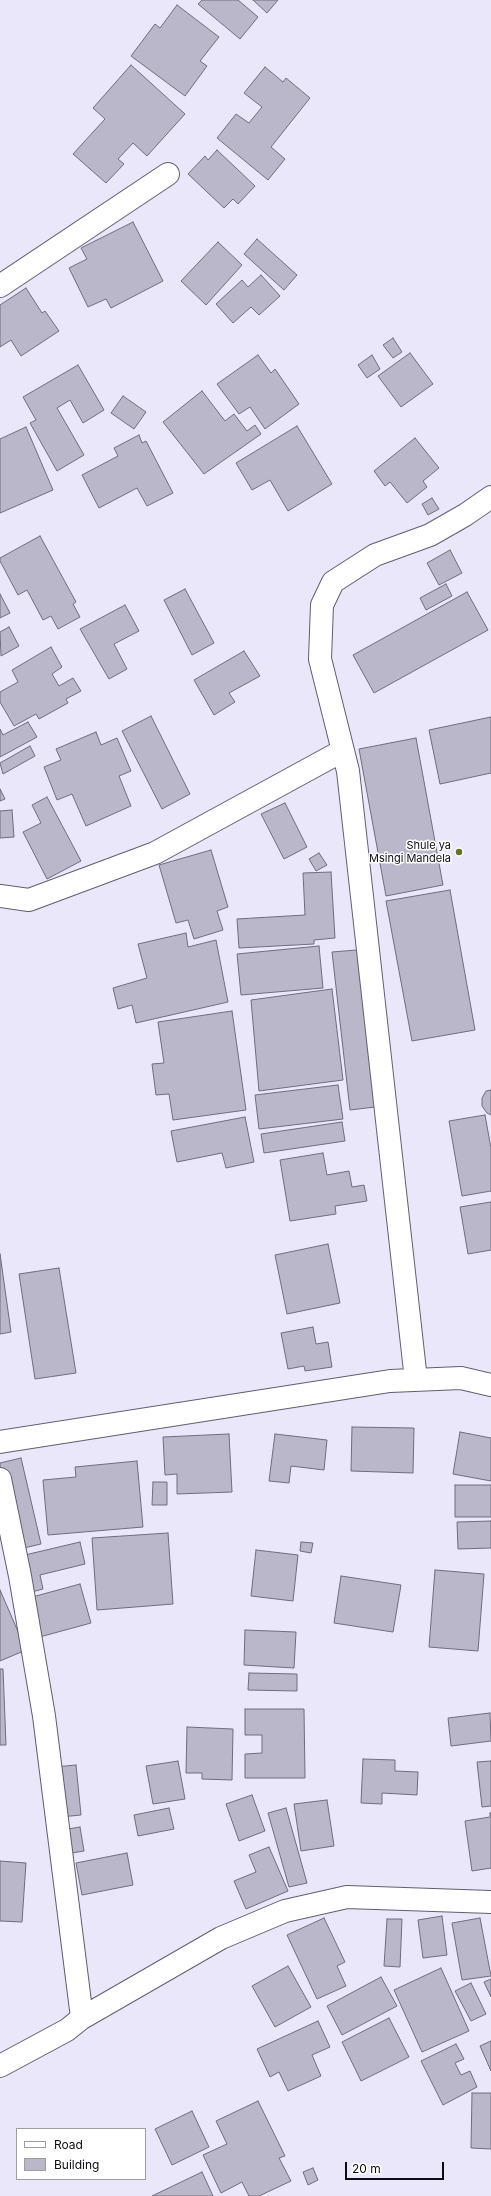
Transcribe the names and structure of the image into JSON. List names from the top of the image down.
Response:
{
  "places": ["Shule ya Msingi Mandela"],
  "legend": ["Road", "Building"],
  "scale_bar": "20 m"
}
